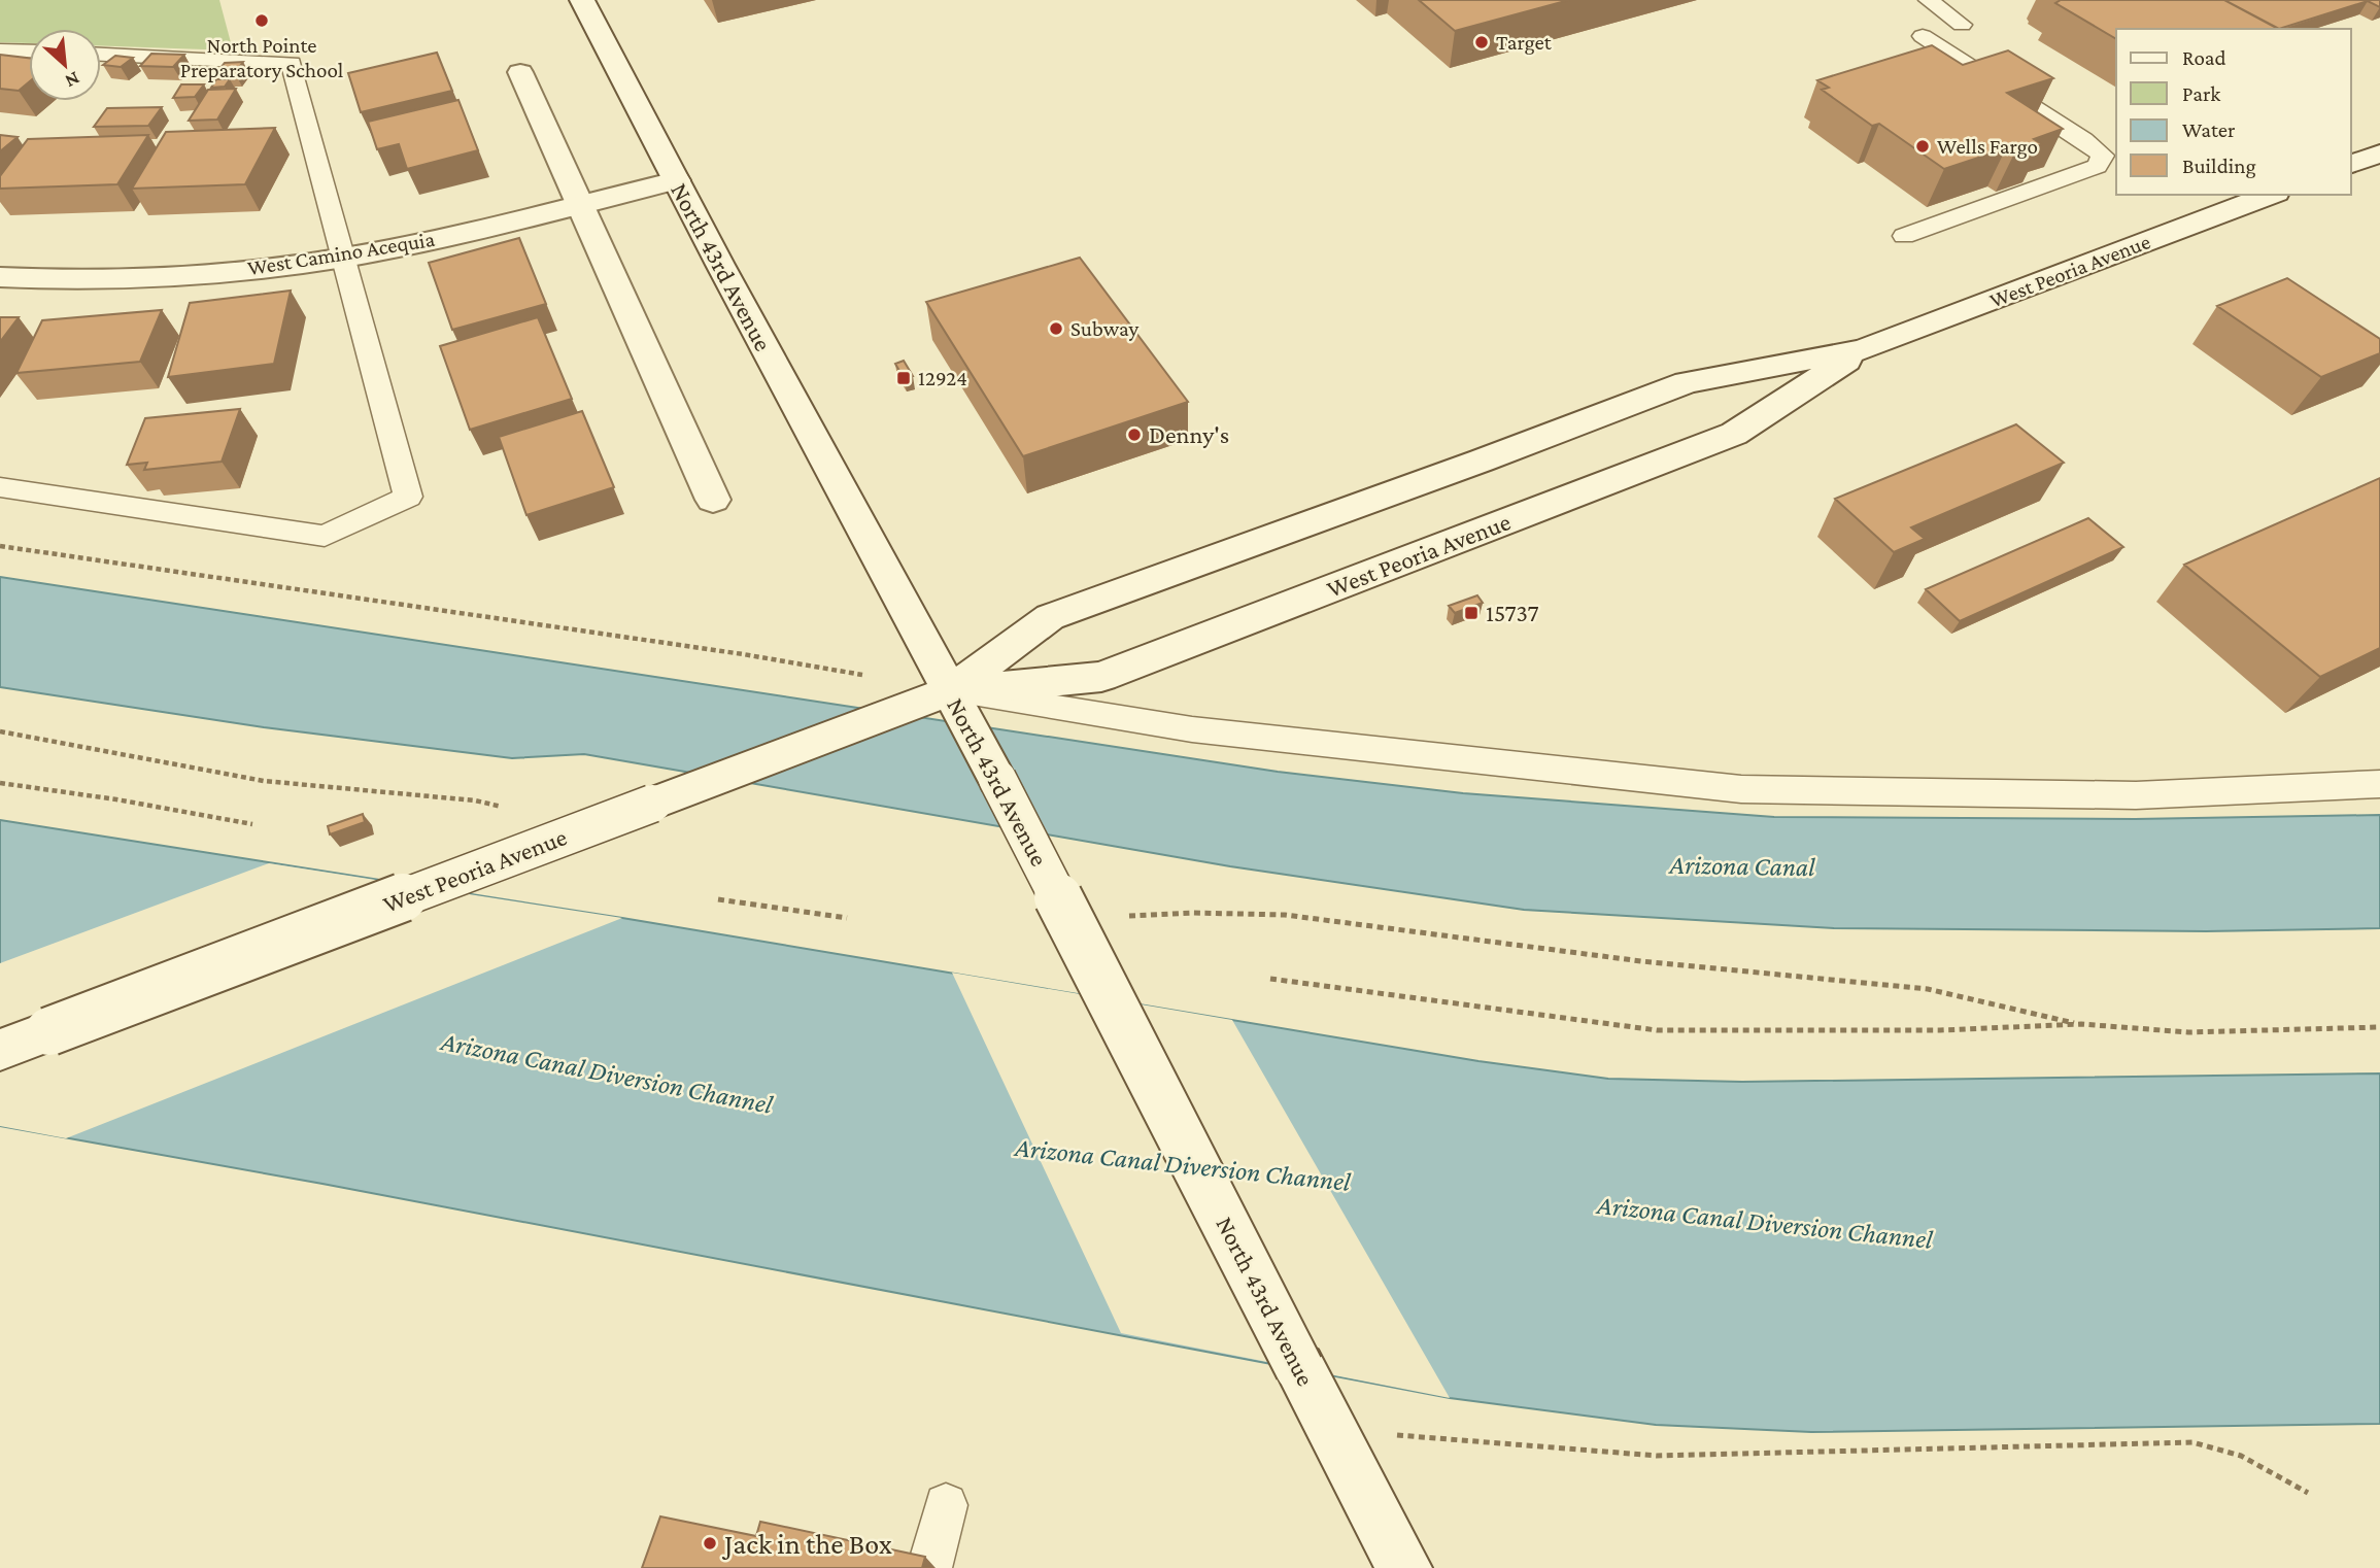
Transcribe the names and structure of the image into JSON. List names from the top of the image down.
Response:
{
  "streets": {
    "main road": ["West Camino Acequia", "North 43rd Avenue", "West Peoria Avenue"]
  },
  "crossings": [
    ["West Camino Acequia", "North 43rd Avenue"],
    ["North 43rd Avenue", "West Peoria Avenue"]
  ],
  "water": ["Arizona Canal", "Arizona Canal Diversion Channel"],
  "places": {
    "other": [
      "North Pointe Preparatory School",
      "Target",
      "Wells Fargo",
      "Subway",
      "Denny's",
      "Jack in the Box"
    ],
    "transit": ["12924", "15737"]
  },
  "legend": [
    "Road",
    "Park",
    "Water",
    "Building"
  ],
  "north": "bottom right"
}
